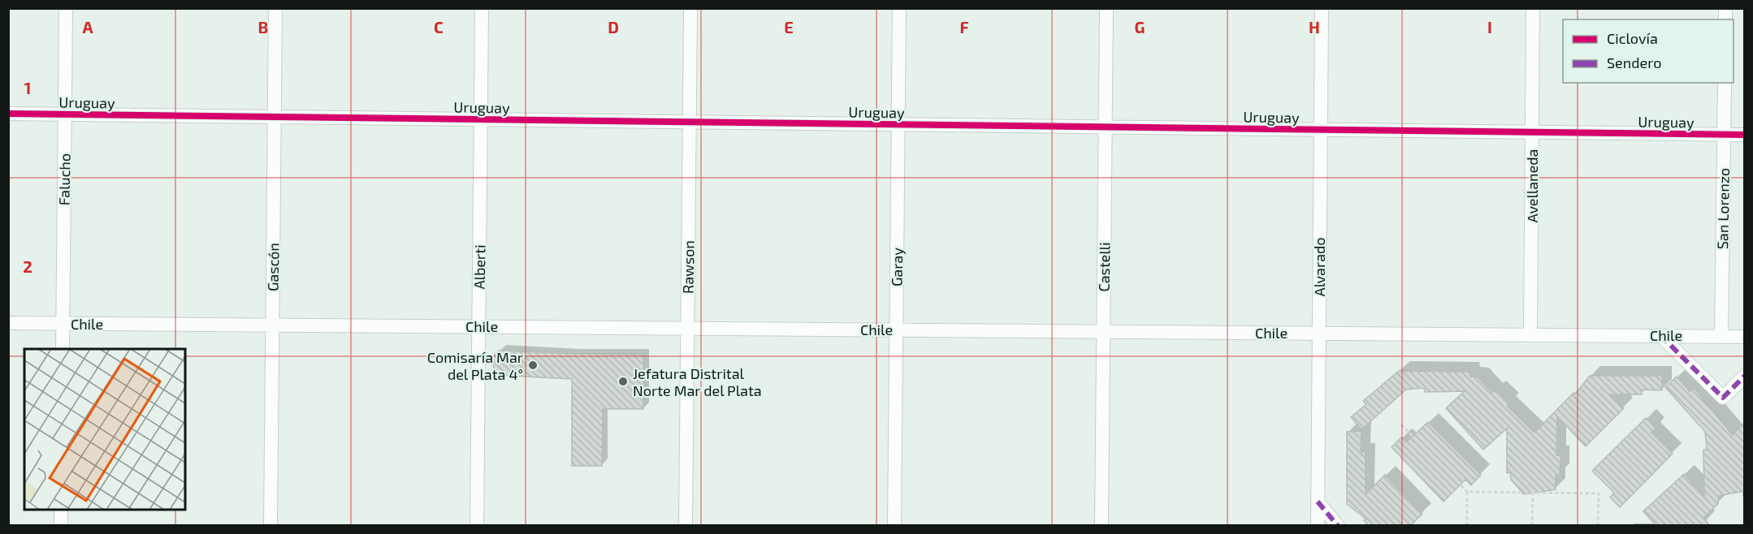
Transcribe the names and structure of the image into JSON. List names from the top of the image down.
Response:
{
  "streets": {
    "street": [
      "Uruguay",
      "Falucho",
      "Avellaneda",
      "San Lorenzo",
      "Gascón",
      "Alberti",
      "Rawson",
      "Garay",
      "Castelli",
      "Alvarado",
      "Chile"
    ]
  },
  "crossings": [
    ["Uruguay", "Falucho"],
    ["Uruguay", "Avellaneda"],
    ["Uruguay", "San Lorenzo"],
    ["Uruguay", "Gascón"],
    ["Uruguay", "Alberti"],
    ["Uruguay", "Rawson"],
    ["Uruguay", "Garay"],
    ["Uruguay", "Castelli"],
    ["Uruguay", "Alvarado"],
    ["Falucho", "Chile"],
    ["Avellaneda", "Chile"],
    ["San Lorenzo", "Chile"],
    ["Gascón", "Chile"],
    ["Alberti", "Chile"],
    ["Rawson", "Chile"],
    ["Garay", "Chile"],
    ["Castelli", "Chile"],
    ["Alvarado", "Chile"]
  ],
  "places": ["Comisaría Mar del Plata 4°", "Jefatura Distrital Norte Mar del Plata"],
  "legend": ["Ciclovía", "Sendero"],
  "grid": {
    "columns": [
      "A",
      "B",
      "C",
      "D",
      "E",
      "F",
      "G",
      "H",
      "I"
    ],
    "rows": ["1", "2"]
  }
}
